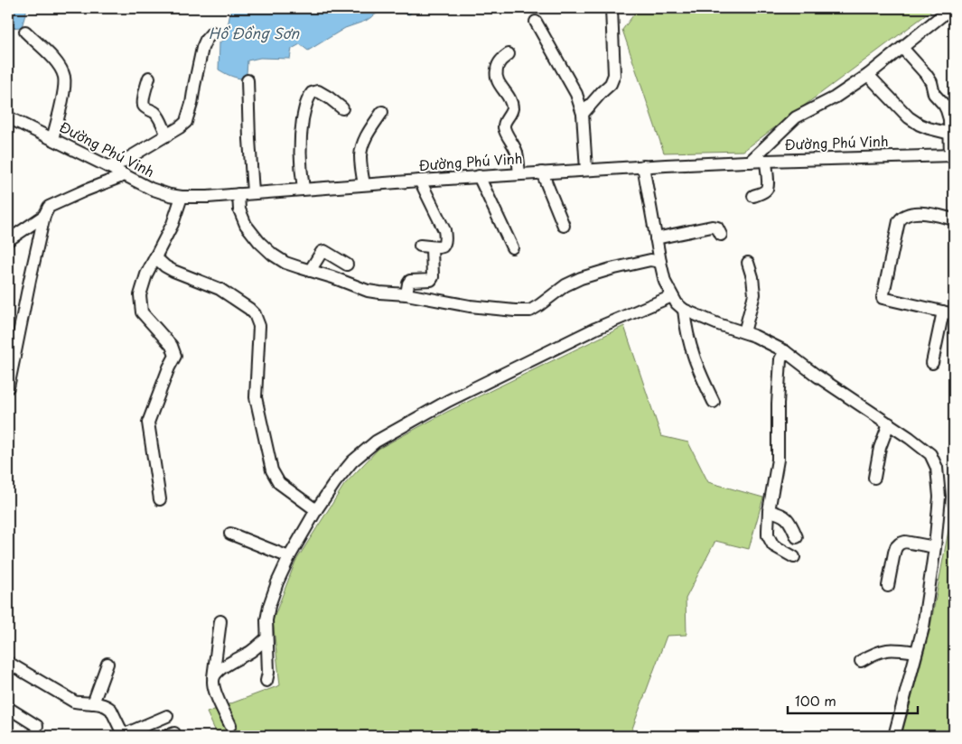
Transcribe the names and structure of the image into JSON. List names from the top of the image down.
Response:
{
  "streets": {
    "street": ["Đường Phú Vinh"]
  },
  "water": ["Hồ Đồng Sơn"],
  "scale_bar": "100 m"
}
